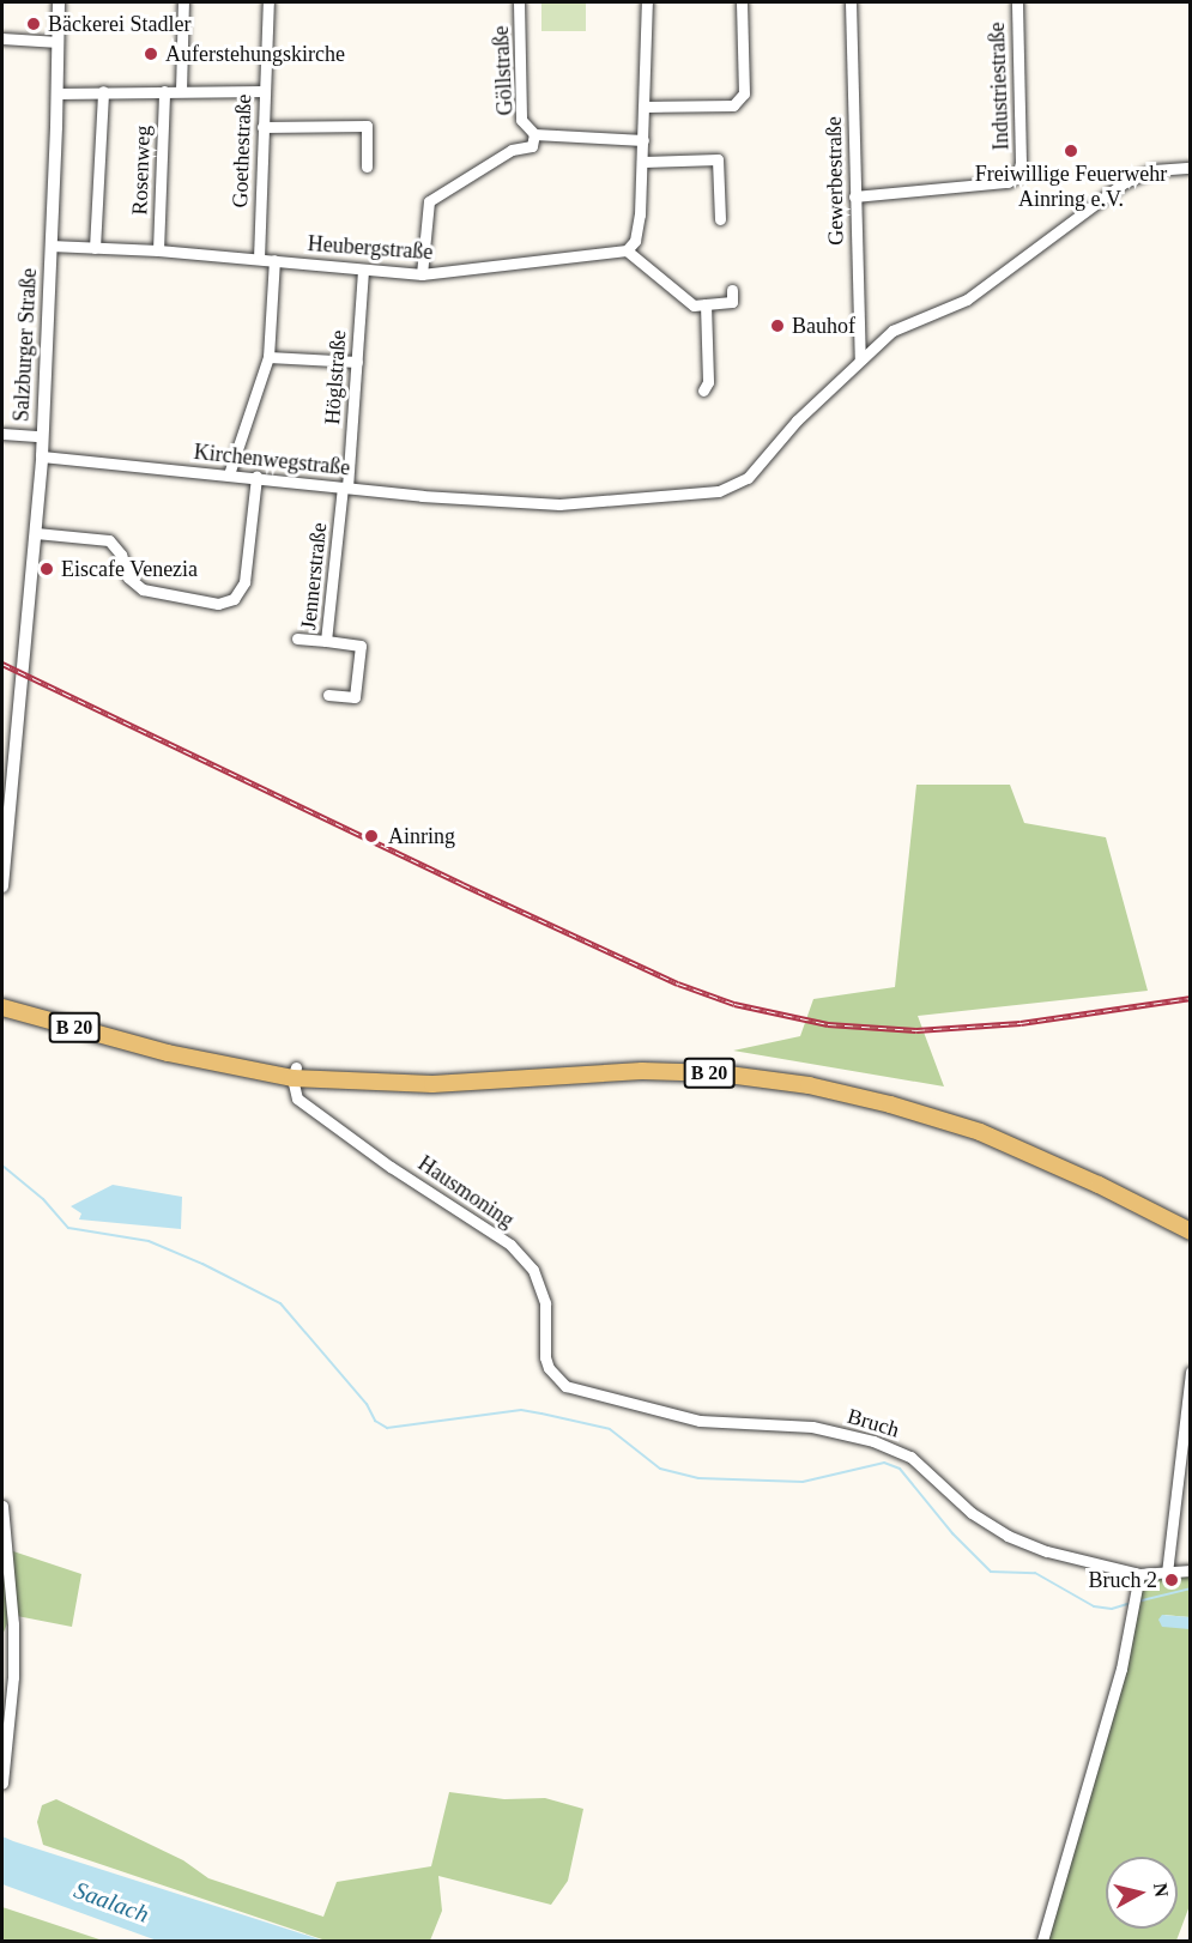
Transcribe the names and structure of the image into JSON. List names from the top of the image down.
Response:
{
  "streets": {
    "main road": ["B 20"],
    "street": [
      "Göllstraße",
      "Industriestraße",
      "Goethestraße",
      "Rosenweg",
      "Gewerbestraße",
      "Heubergstraße",
      "Salzburger Straße",
      "Höglstraße",
      "Kirchenwegstraße",
      "Jennerstraße",
      "Hausmoning",
      "Bruch"
    ]
  },
  "crossings": [
    ["Göllstraße", "Heubergstraße"],
    ["Industriestraße", "Gewerbestraße"],
    ["Goethestraße", "Heubergstraße"],
    ["Rosenweg", "Heubergstraße"],
    ["Gewerbestraße", "Kirchenwegstraße"],
    ["Heubergstraße", "Salzburger Straße"],
    ["Heubergstraße", "Höglstraße"],
    ["Salzburger Straße", "Kirchenwegstraße"],
    ["Höglstraße", "Kirchenwegstraße"],
    ["Höglstraße", "Jennerstraße"],
    ["Kirchenwegstraße", "Jennerstraße"],
    ["B 20", "Hausmoning"],
    ["Hausmoning", "Bruch"]
  ],
  "water": ["Saalach"],
  "places": [
    "Bäckerei Stadler",
    "Auferstehungskirche",
    "Freiwillige Feuerwehr Ainring e.V.",
    "Bauhof",
    "Eiscafe Venezia",
    "Ainring",
    "Bruch 2"
  ],
  "north": "right"
}
